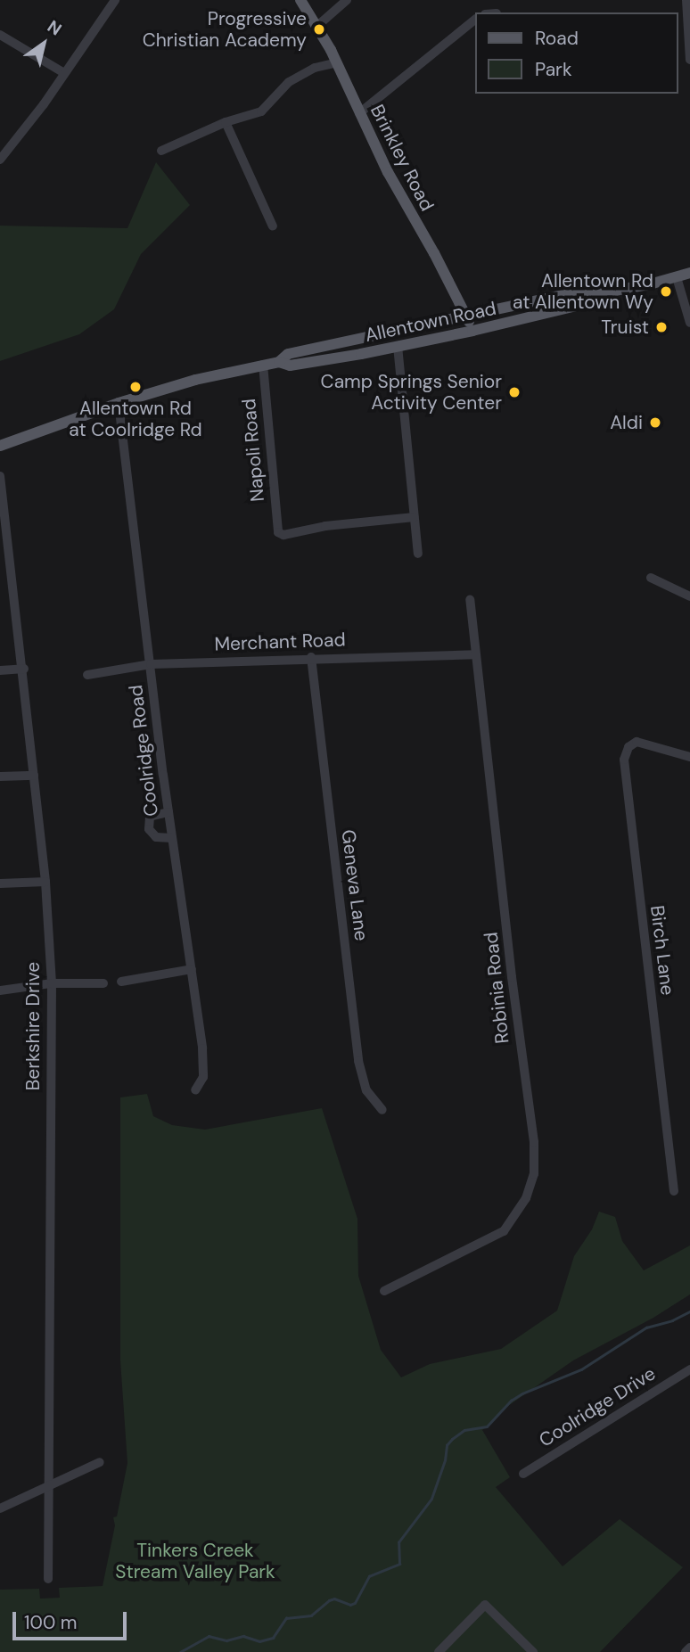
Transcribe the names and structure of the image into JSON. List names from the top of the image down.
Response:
{
  "streets": {
    "main road": ["Brinkley Road", "Allentown Road"],
    "street": [
      "Napoli Road",
      "Merchant Road",
      "Coolridge Road",
      "Geneva Lane",
      "Birch Lane",
      "Robinia Road",
      "Berkshire Drive",
      "Coolridge Drive"
    ]
  },
  "crossings": [
    ["Brinkley Road", "Allentown Road"],
    ["Allentown Road", "Napoli Road"],
    ["Allentown Road", "Coolridge Road"],
    ["Merchant Road", "Coolridge Road"],
    ["Merchant Road", "Geneva Lane"],
    ["Merchant Road", "Robinia Road"]
  ],
  "parks": ["Tinkers Creek Stream Valley Park"],
  "places": [
    "Progressive Christian Academy",
    "Allentown Rd at Allentown Wy",
    "Truist",
    "Allentown Rd at Coolridge Rd",
    "Camp Springs Senior Activity Center",
    "Aldi"
  ],
  "legend": ["Road", "Park"],
  "scale_bar": "100 m",
  "north": "top right"
}
